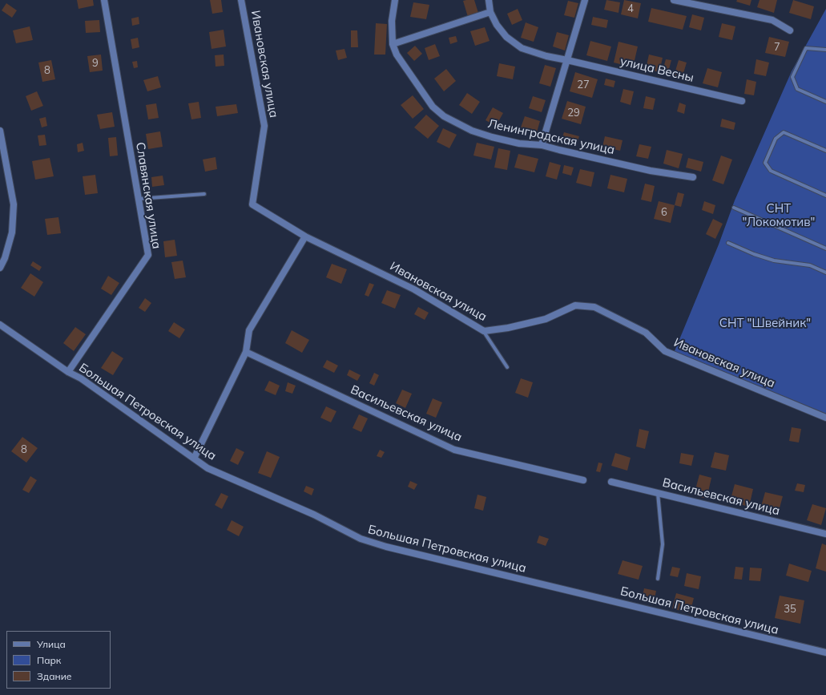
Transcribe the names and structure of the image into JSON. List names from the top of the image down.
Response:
{
  "streets": {
    "street": [
      "Ивановская улица",
      "улица Весны",
      "Ленинградская улица",
      "Славянская улица",
      "Большая Петровская улица",
      "Васильевская улица"
    ]
  },
  "crossings": [
    ["Славянская улица", "Большая Петровская улица"]
  ],
  "parks": ["СНТ \"Локомотив\"", "СНТ \"Швейник\""],
  "house_numbers": [
    "4",
    "7",
    "9",
    "8",
    "27",
    "29",
    "6",
    "8",
    "35"
  ],
  "legend": ["Улица", "Парк", "Здание"]
}
